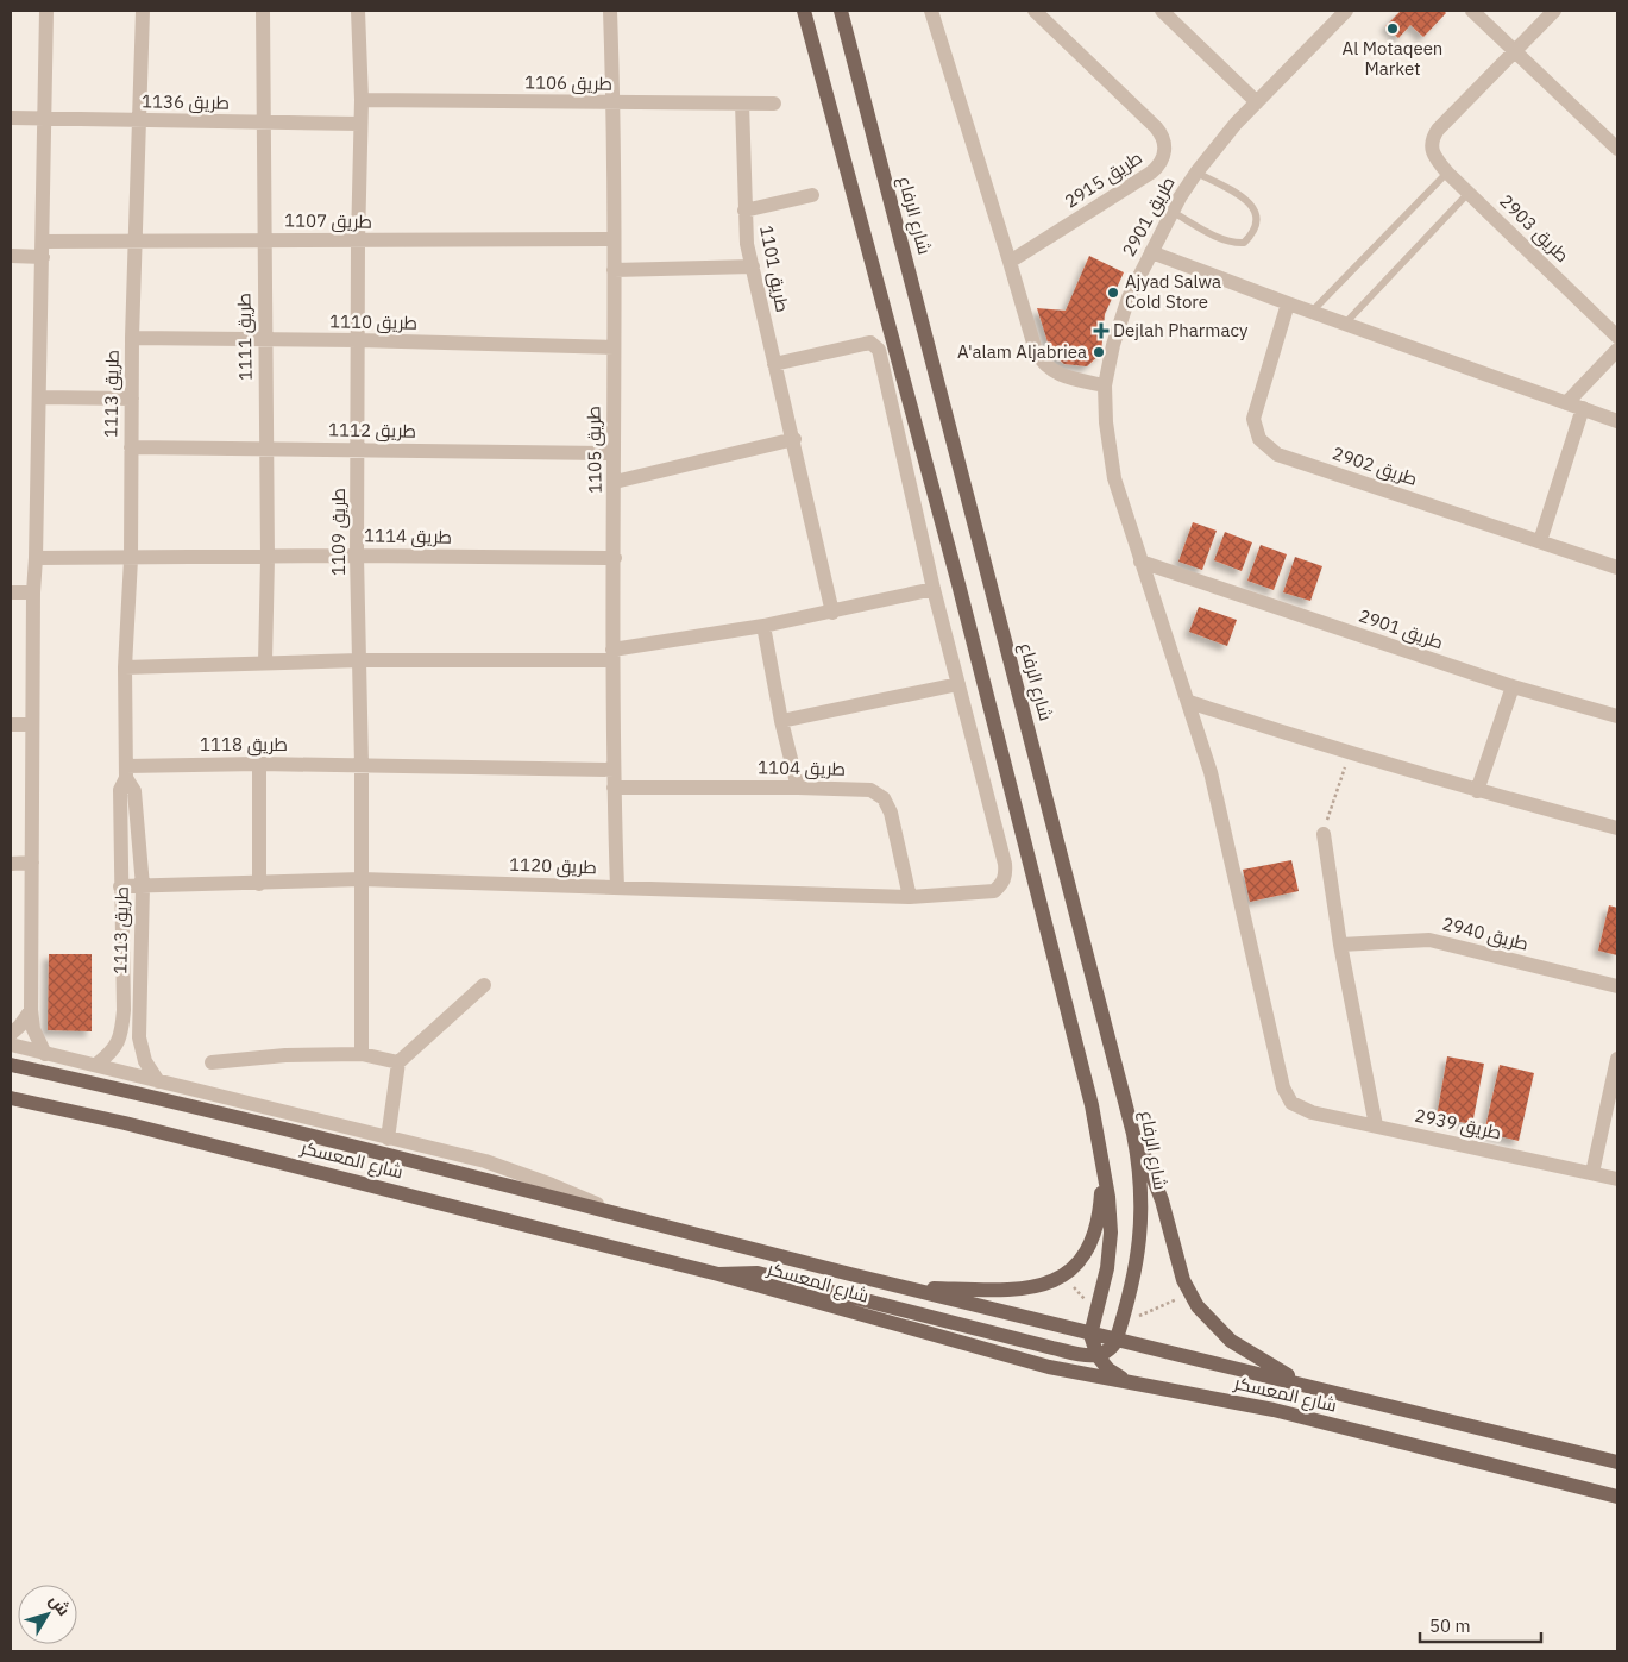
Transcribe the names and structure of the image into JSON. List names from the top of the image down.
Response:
{
  "streets": {
    "main road": ["شارع الرفاع", "شارع المعسكر"],
    "street": [
      "طريق 1106",
      "طريق 1136",
      "طريق 2915",
      "طريق 2901",
      "طريق 1107",
      "طريق 2903",
      "طريق 1101",
      "طريق 1110",
      "طريق 1111",
      "طريق 1113",
      "طريق 1112",
      "طريق 1105",
      "طريق 2902",
      "طريق 1109",
      "طريق 1114",
      "طريق 1118",
      "طريق 1104",
      "طريق 1120",
      "طريق 2940",
      "طريق 2939"
    ]
  },
  "crossings": [
    ["طريق 1106", "طريق 1101"],
    ["طريق 1106", "طريق 1105"],
    ["طريق 1106", "طريق 1109"],
    ["طريق 1136", "طريق 1111"],
    ["طريق 1136", "طريق 1113"],
    ["طريق 1136", "طريق 1109"],
    ["شارع الرفاع", "شارع المعسكر"],
    ["طريق 2901", "طريق 2939"],
    ["طريق 1107", "طريق 1111"],
    ["طريق 1107", "طريق 1113"],
    ["طريق 1107", "طريق 1105"],
    ["طريق 1107", "طريق 1109"],
    ["طريق 1110", "طريق 1111"],
    ["طريق 1110", "طريق 1113"],
    ["طريق 1110", "طريق 1105"],
    ["طريق 1110", "طريق 1109"],
    ["طريق 1111", "طريق 1112"],
    ["طريق 1111", "طريق 1114"],
    ["طريق 1113", "طريق 1112"],
    ["طريق 1113", "طريق 1114"],
    ["طريق 1113", "طريق 1118"],
    ["طريق 1113", "طريق 1120"],
    ["طريق 1112", "طريق 1105"],
    ["طريق 1112", "طريق 1109"],
    ["طريق 1105", "طريق 1114"],
    ["طريق 1105", "طريق 1118"],
    ["طريق 1105", "طريق 1104"],
    ["طريق 1105", "طريق 1120"],
    ["طريق 1109", "طريق 1114"],
    ["طريق 1109", "طريق 1118"],
    ["طريق 1109", "طريق 1120"],
    ["طريق 1104", "طريق 1120"]
  ],
  "places": {
    "other": ["Al Motaqeen Market", "Ajyad Salwa Cold Store", "A'alam Aljabriea"],
    "health": ["Dejlah Pharmacy"]
  },
  "scale_bar": "50 m",
  "north": "top right"
}
